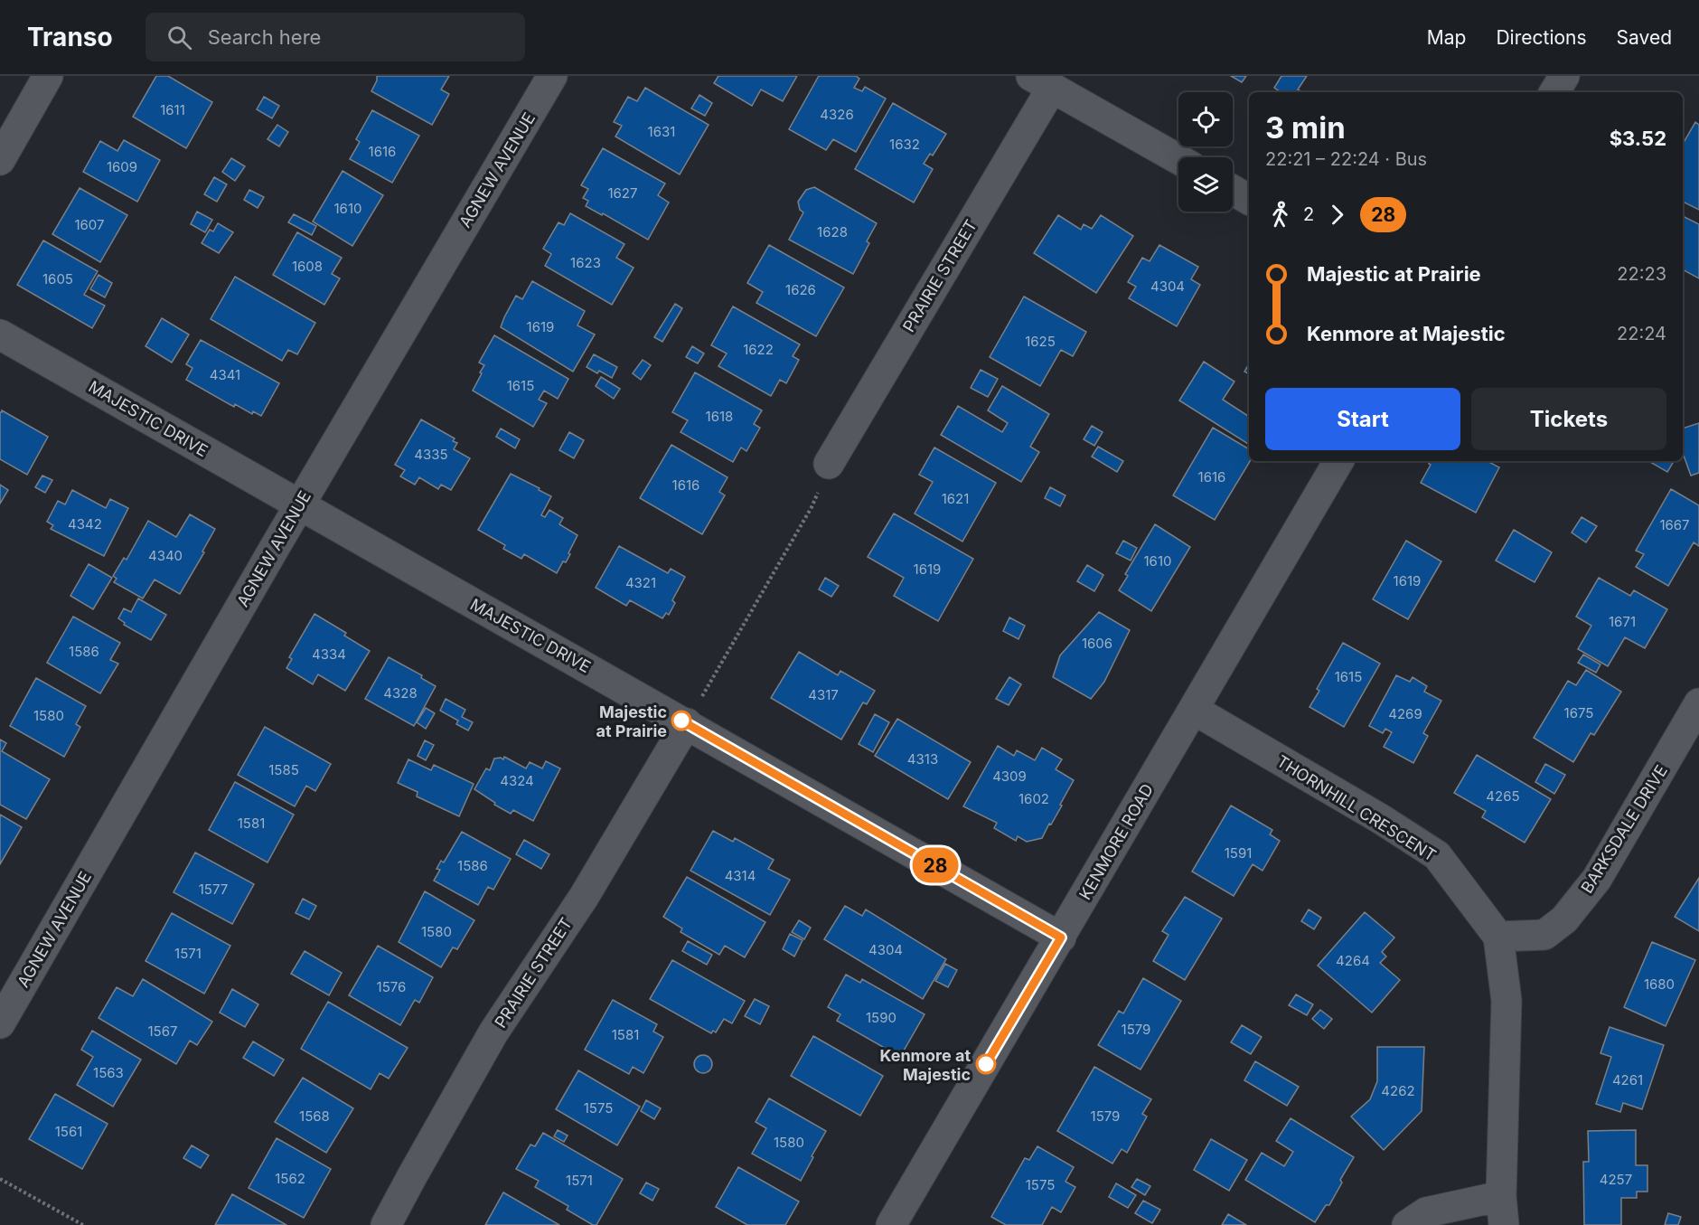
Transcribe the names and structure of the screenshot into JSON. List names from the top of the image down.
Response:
{
  "streets": {
    "street": [
      "AGNEW AVENUE",
      "PRAIRIE STREET",
      "MAJESTIC DRIVE",
      "THORNHILL CRESCENT",
      "BARKSDALE DRIVE",
      "KENMORE ROAD"
    ]
  },
  "crossings": [
    ["AGNEW AVENUE", "MAJESTIC DRIVE"],
    ["PRAIRIE STREET", "MAJESTIC DRIVE"],
    ["MAJESTIC DRIVE", "KENMORE ROAD"],
    ["THORNHILL CRESCENT", "BARKSDALE DRIVE"],
    ["THORNHILL CRESCENT", "KENMORE ROAD"]
  ],
  "places": ["Majestic at Prairie", "Kenmore at Majestic"],
  "lines": ["bus line 28"],
  "house_numbers": [
    "1611",
    "4326",
    "1631",
    "1632",
    "1616",
    "1609",
    "1627",
    "1610",
    "1607",
    "1628",
    "1623",
    "1608",
    "1605",
    "4304",
    "1626",
    "1619",
    "1625",
    "1622",
    "4341",
    "1615",
    "1618",
    "4335",
    "1616",
    "1616",
    "1621",
    "4342",
    "1667",
    "4340",
    "1610",
    "1619",
    "1619",
    "4321",
    "1671",
    "1606",
    "1586",
    "4334",
    "1615",
    "4328",
    "4317",
    "1675",
    "4269",
    "1580",
    "4313",
    "1585",
    "4309",
    "4324",
    "4265",
    "1602",
    "1581",
    "1591",
    "1586",
    "4314",
    "1577",
    "1580",
    "4304",
    "1571",
    "4264",
    "1680",
    "1576",
    "1590",
    "1579",
    "1567",
    "1581",
    "1563",
    "4261",
    "4262",
    "1575",
    "1568",
    "1579",
    "1561",
    "1580",
    "1562",
    "4257",
    "1571",
    "1575"
  ],
  "page": {
    "header": "Transo",
    "search": "Search here",
    "nav": ["Map", "Directions", "Saved"],
    "on_map": "28",
    "heading": ["3 min", "22:21 – 22:24 · Bus", "$3.52"],
    "legs": ["2", "28"],
    "list": [
      {
        "name": "Majestic at Prairie",
        "value": "22:23"
      },
      {
        "name": "Kenmore at Majestic",
        "value": "22:24"
      }
    ],
    "buttons": ["Start", "Tickets"]
  }
}
